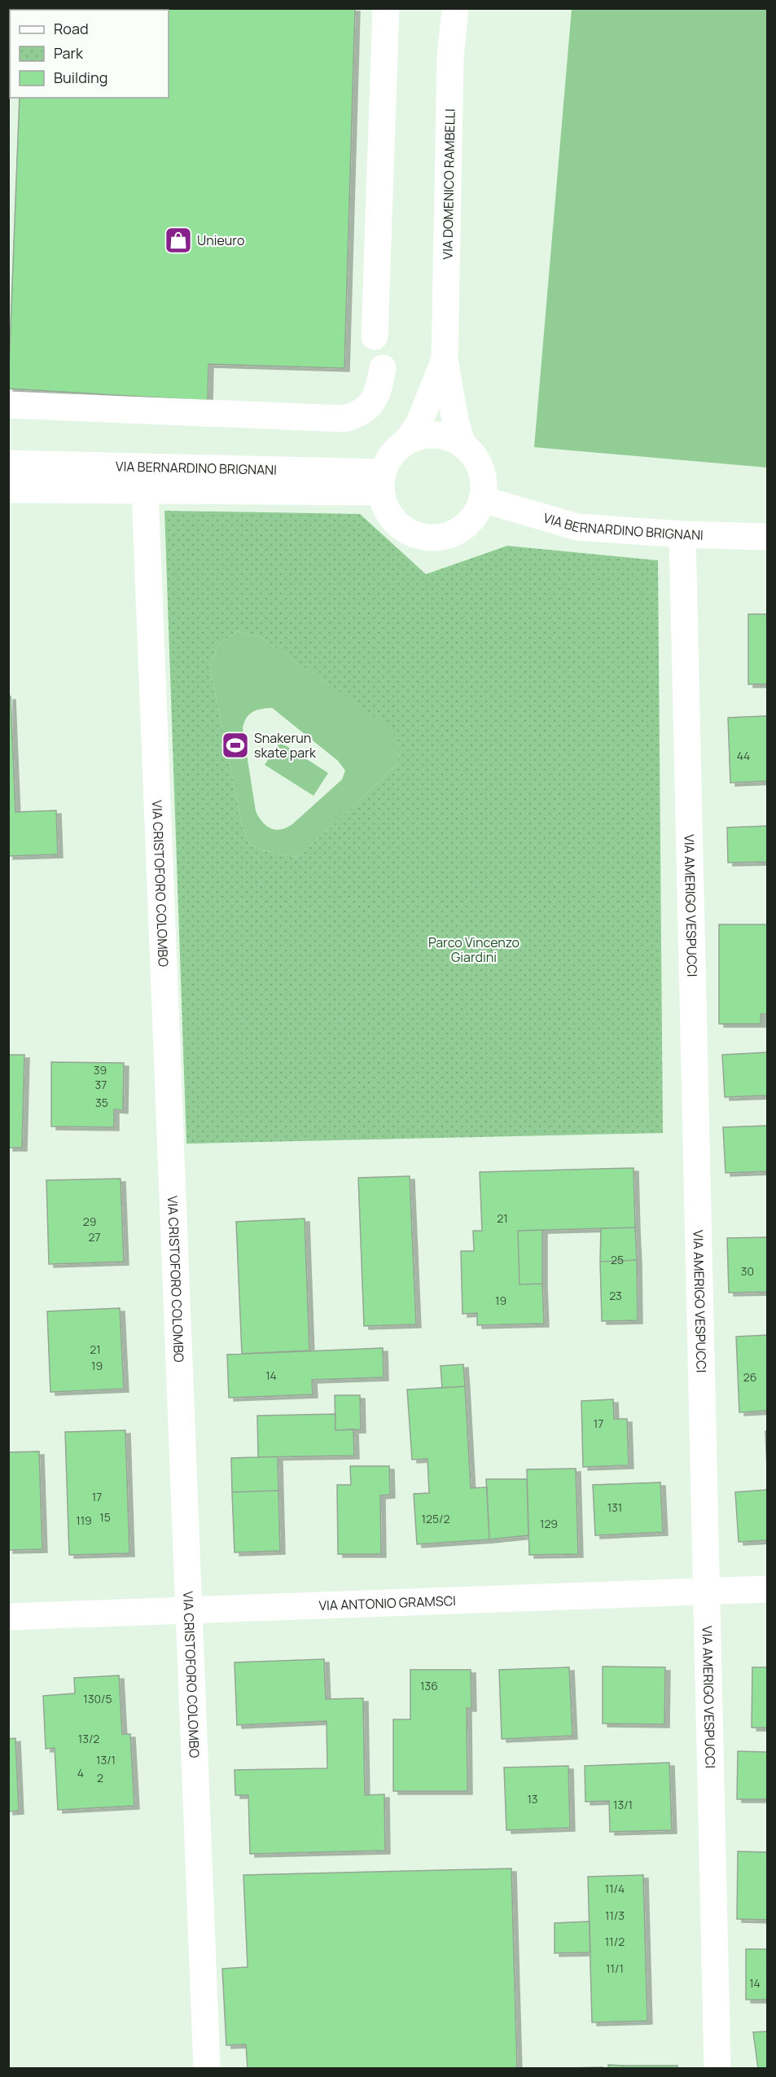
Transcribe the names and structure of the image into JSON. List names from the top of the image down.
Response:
{
  "streets": {
    "street": [
      "VIA DOMENICO RAMBELLI",
      "VIA BERNARDINO BRIGNANI",
      "VIA CRISTOFORO COLOMBO",
      "VIA AMERIGO VESPUCCI",
      "VIA ANTONIO GRAMSCI"
    ]
  },
  "crossings": [
    ["VIA BERNARDINO BRIGNANI", "VIA CRISTOFORO COLOMBO"],
    ["VIA BERNARDINO BRIGNANI", "VIA AMERIGO VESPUCCI"],
    ["VIA CRISTOFORO COLOMBO", "VIA ANTONIO GRAMSCI"],
    ["VIA AMERIGO VESPUCCI", "VIA ANTONIO GRAMSCI"]
  ],
  "parks": ["Parco Vincenzo Giardini"],
  "places": {
    "shop": ["Unieuro"],
    "sports": ["Snakerun skate park"]
  },
  "house_numbers": [
    "44",
    "39",
    "37",
    "35",
    "21",
    "29",
    "27",
    "25",
    "30",
    "23",
    "19",
    "21",
    "19",
    "14",
    "26",
    "17",
    "17",
    "131",
    "15",
    "125/2",
    "119",
    "129",
    "136",
    "130/5",
    "13/2",
    "13/1",
    "4",
    "2",
    "13",
    "13/1",
    "11/4",
    "11/3",
    "11/2",
    "11/1",
    "14"
  ],
  "legend": ["Road", "Park", "Building"]
}
